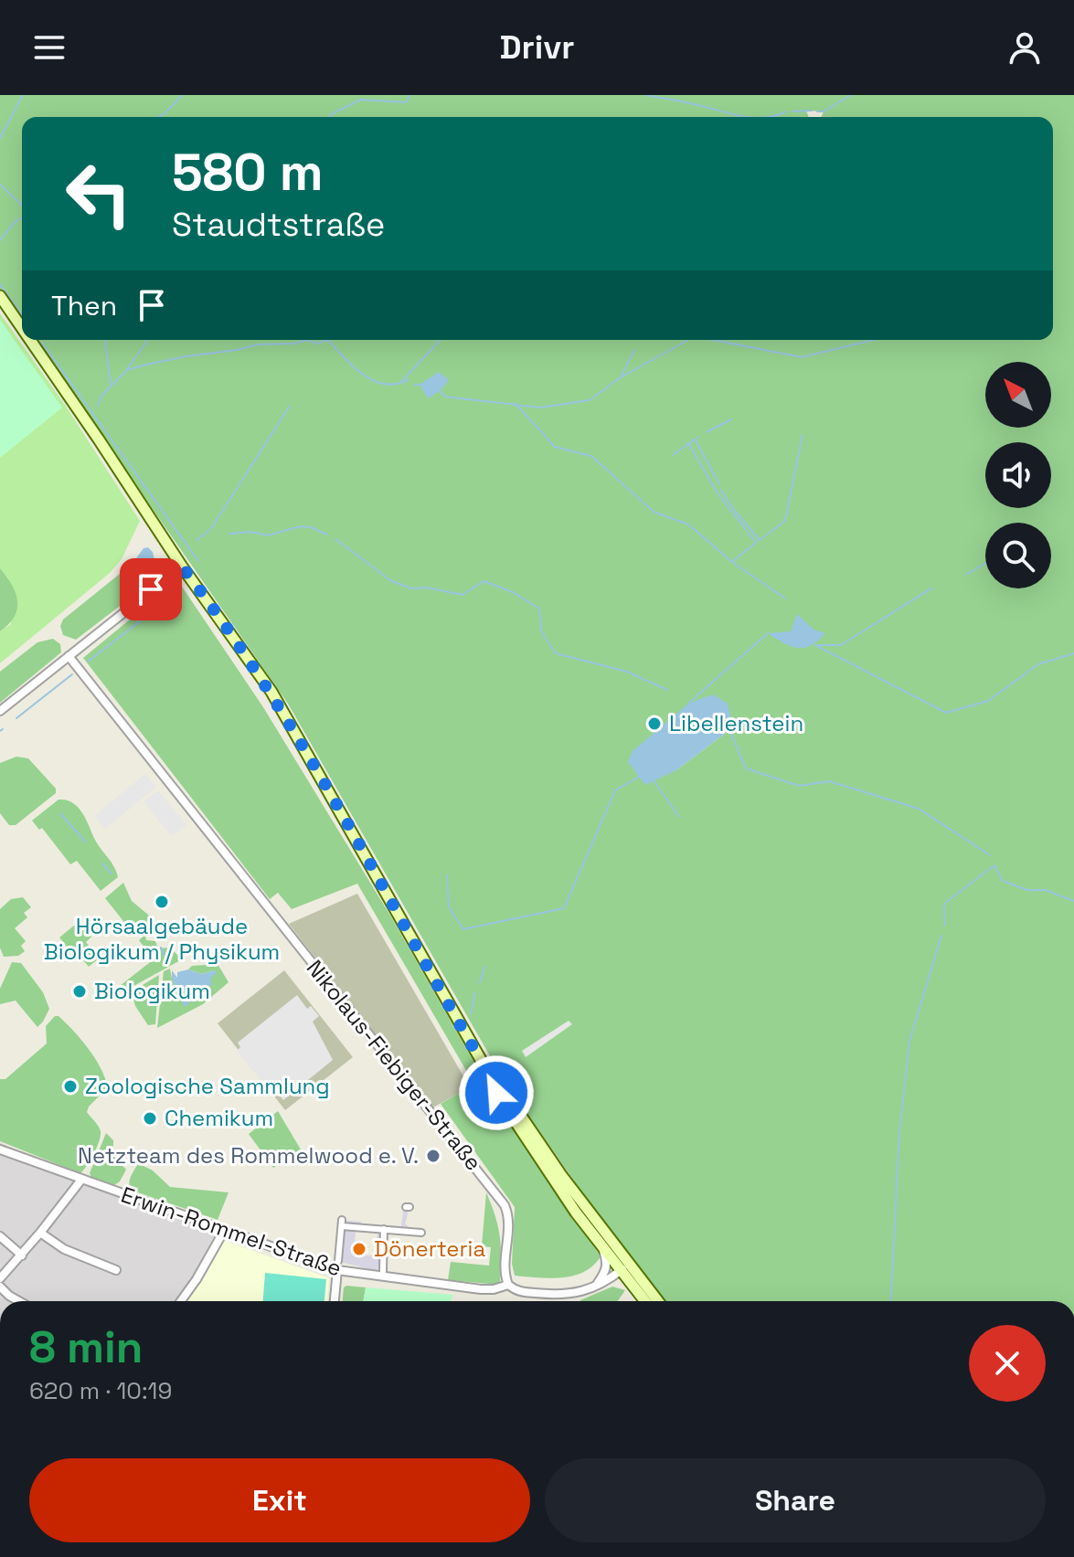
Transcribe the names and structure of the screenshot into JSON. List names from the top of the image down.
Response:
{
  "streets": {
    "street": ["Nikolaus-Fiebiger-Straße", "Erwin-Rommel-Straße"]
  },
  "crossings": [
    ["Nikolaus-Fiebiger-Straße", "Erwin-Rommel-Straße"]
  ],
  "places": [
    "Libellenstein",
    "Hörsaalgebäude Biologikum / Physikum",
    "Biologikum",
    "Zoologische Sammlung",
    "Chemikum",
    "Netzteam des Rommelwood e. V.",
    "Dönerteria"
  ],
  "north": "top left",
  "page": {
    "header": "Drivr",
    "turn": ["580 m", "Staudtstraße"],
    "then": "Then",
    "heading": ["8 min", "620 m · 10:19"],
    "buttons": ["Exit", "Share"]
  }
}
